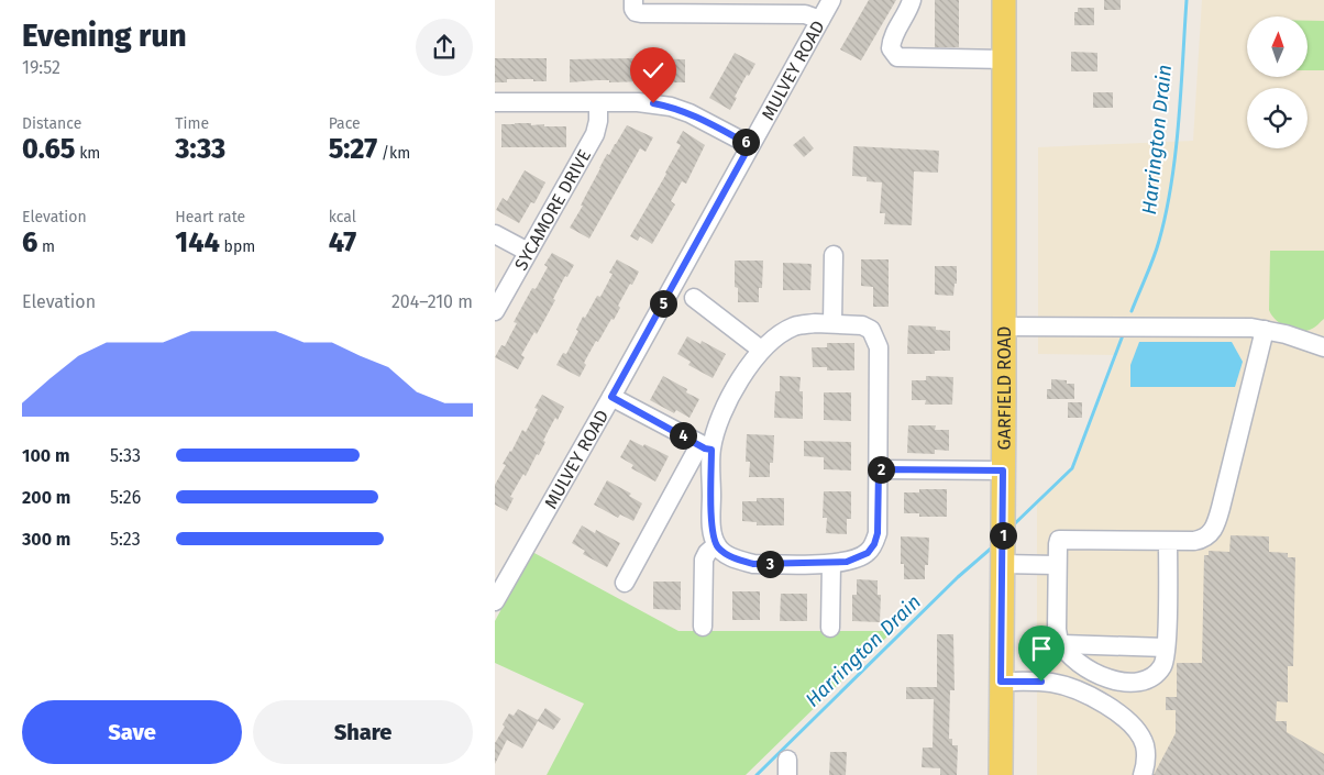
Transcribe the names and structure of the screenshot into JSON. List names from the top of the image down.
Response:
{
  "streets": {
    "main road": ["GARFIELD ROAD"],
    "street": ["MULVEY ROAD", "SYCAMORE DRIVE"]
  },
  "water": ["Harrington Drain"],
  "north": "top",
  "page": {
    "heading": ["Evening run", "19:52"],
    "stats": [
      ["Distance", "0.65 km"],
      ["Time", "3:33"],
      ["Pace", "5:27 /km"],
      ["Elevation", "6 m"],
      ["Heart rate", "144 bpm"],
      ["kcal", "47"]
    ],
    "pins": [
      "6",
      "5",
      "4",
      "2",
      "1",
      "3"
    ],
    "chart": ["Elevation", "204–210 m"],
    "list": [
      {
        "name": "100 m",
        "note": "5:33"
      },
      {
        "name": "200 m",
        "note": "5:26"
      },
      {
        "name": "300 m",
        "note": "5:23"
      }
    ],
    "buttons": ["Save", "Share"]
  }
}
